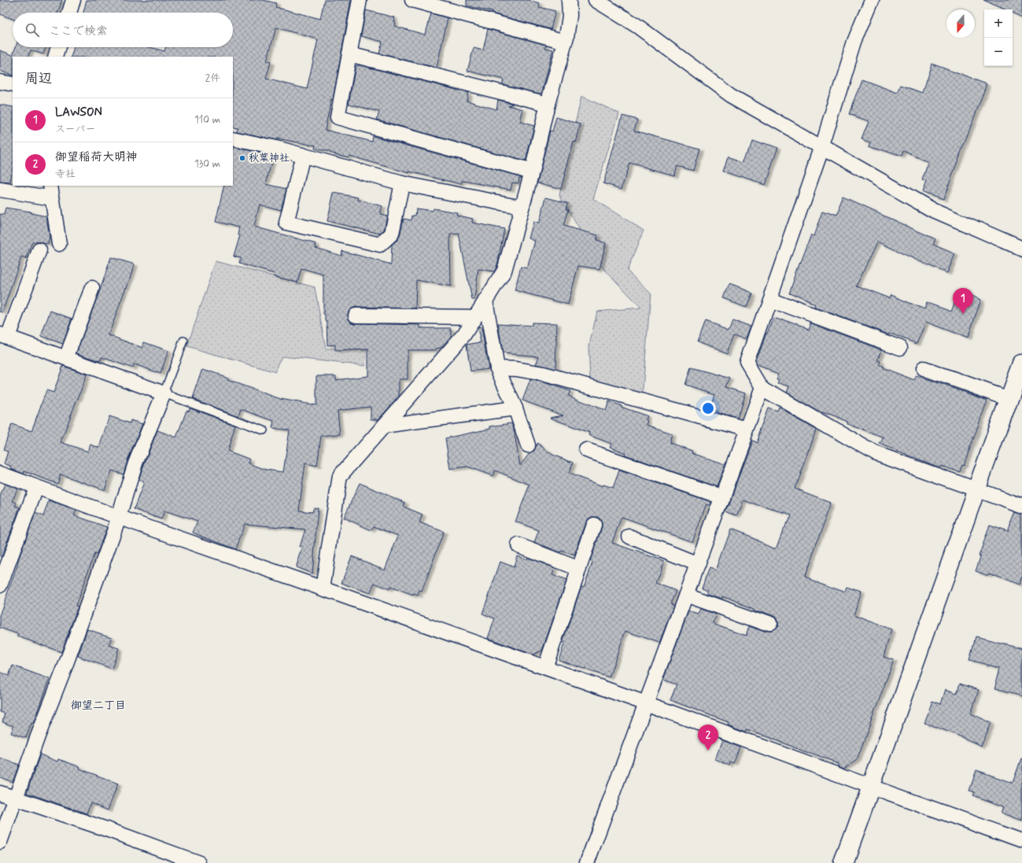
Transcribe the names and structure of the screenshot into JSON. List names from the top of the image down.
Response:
{
  "districts": ["御望二丁目"],
  "places": ["秋葉神社"],
  "north": "bottom",
  "page": {
    "map_buttons": ["+", "−"],
    "search": "ここで検索",
    "heading": ["周辺", "2件"],
    "list": [
      {
        "mark": "1",
        "name": "LAWSON",
        "note": "スーパー",
        "value": "110 m"
      },
      {
        "mark": "2",
        "name": "御望稲荷大明神",
        "note": "寺社",
        "value": "130 m"
      }
    ],
    "pins": ["1", "2"]
  }
}
